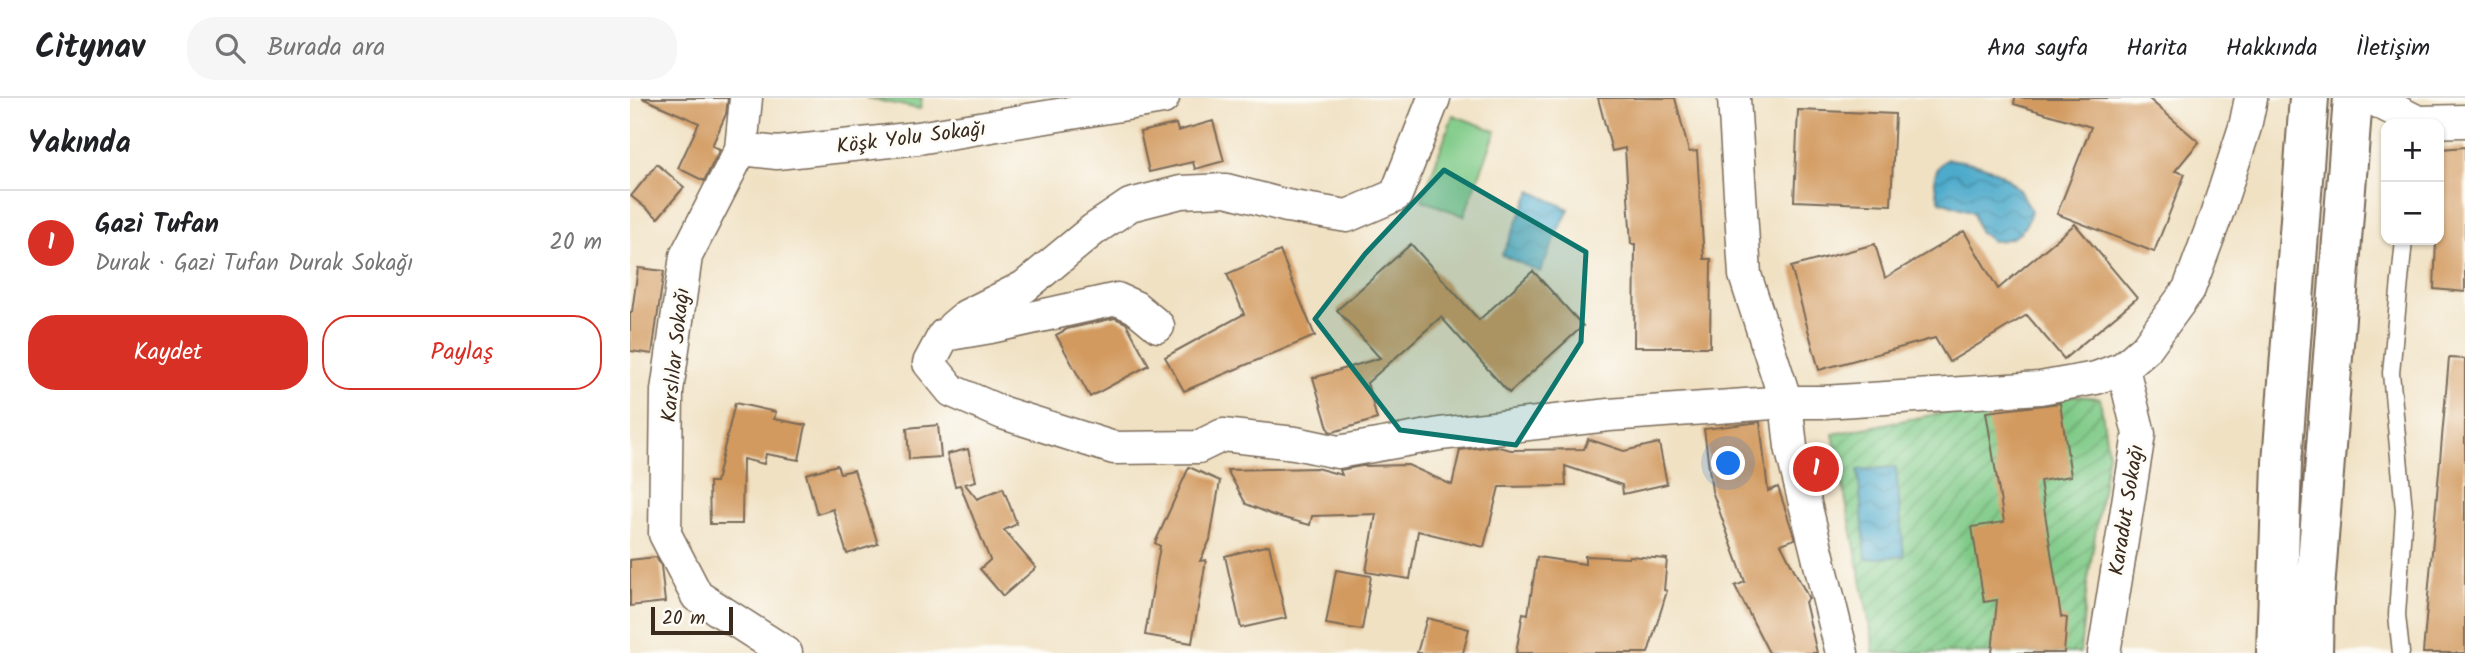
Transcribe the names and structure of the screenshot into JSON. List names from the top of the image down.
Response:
{
  "streets": {
    "street": ["Köşk Yolu Sokağı", "Karslılar Sokağı", "Karadut Sokağı"]
  },
  "crossings": [
    ["Köşk Yolu Sokağı", "Karslılar Sokağı"]
  ],
  "scale_bar": "20 m",
  "page": {
    "header": "Citynav",
    "search": "Burada ara",
    "nav": [
      "Ana sayfa",
      "Harita",
      "Hakkında",
      "İletişim"
    ],
    "heading": "Yakında",
    "map_buttons": ["+", "−"],
    "list": [
      {
        "mark": "1",
        "name": "Gazi Tufan",
        "note": "Durak · Gazi Tufan Durak Sokağı",
        "value": "20 m"
      }
    ],
    "buttons": ["Kaydet", "Paylaş"],
    "pins": "1",
    "scale": "20 m"
  }
}
